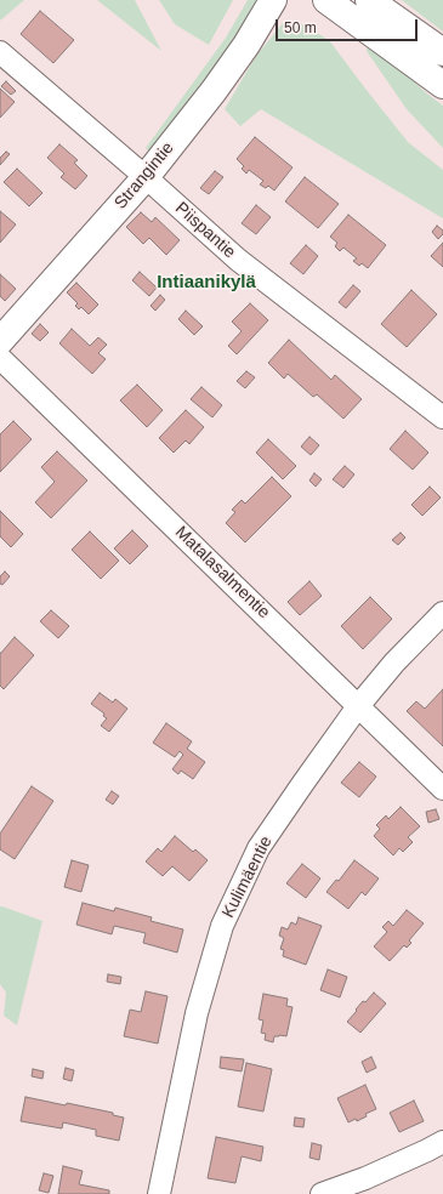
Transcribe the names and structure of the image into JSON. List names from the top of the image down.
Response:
{
  "streets": {
    "main road": ["Strangintie"],
    "street": ["Piispantie", "Matalasalmentie", "Kulimäentie"]
  },
  "crossings": [
    ["Strangintie", "Piispantie"],
    ["Matalasalmentie", "Kulimäentie"]
  ],
  "districts": ["Intiaanikylä"],
  "scale_bar": "50 m"
}
